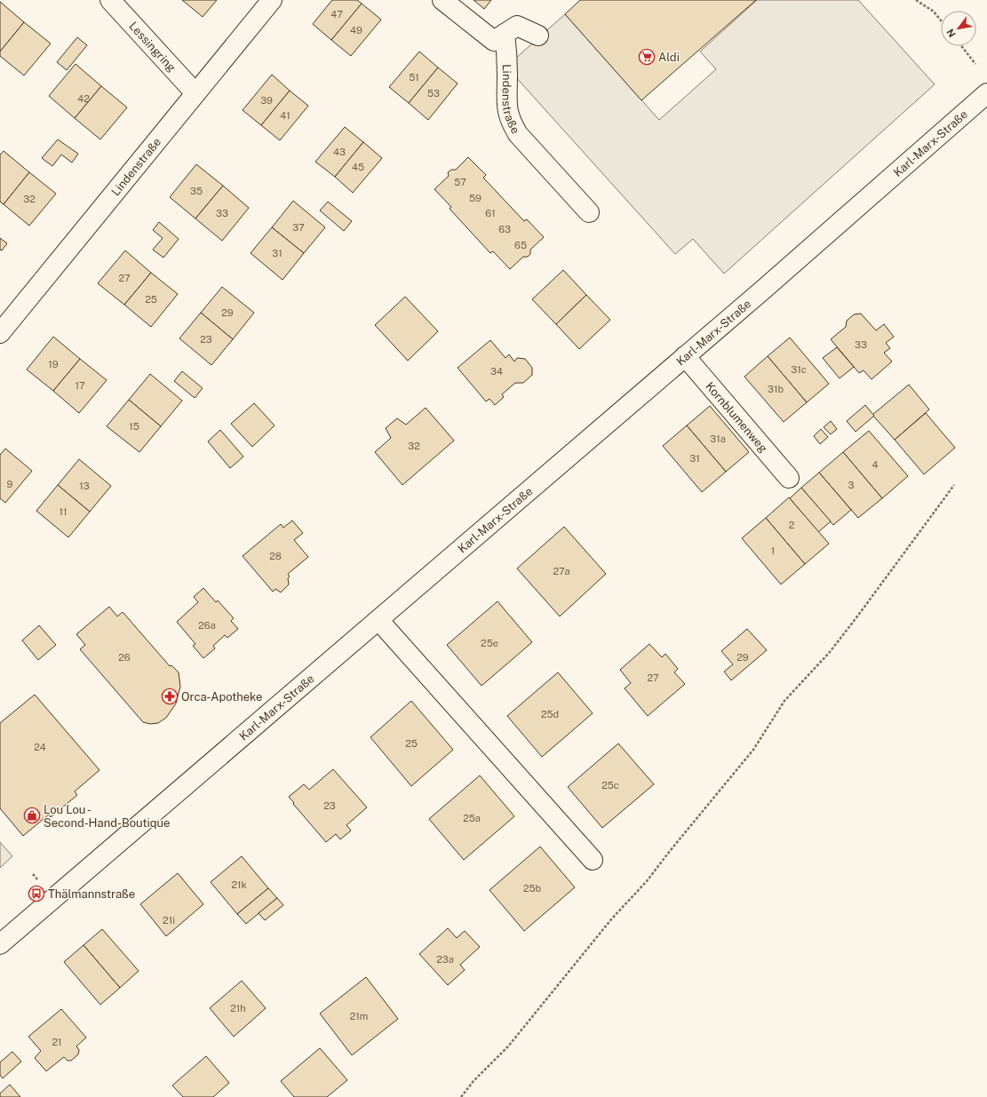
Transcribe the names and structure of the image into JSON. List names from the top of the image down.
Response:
{
  "streets": {
    "main road": [
      "Lessingring",
      "Lindenstraße",
      "Karl-Marx-Straße",
      "Kornblumenweg"
    ]
  },
  "crossings": [
    ["Lessingring", "Lindenstraße"],
    ["Karl-Marx-Straße", "Kornblumenweg"]
  ],
  "places": {
    "supermarket": ["Aldi"],
    "pharmacy": ["Orca-Apotheke"],
    "shop": ["Lou Lou - Second-Hand-Boutique"],
    "bus stop": ["Thälmannstraße"]
  },
  "house_numbers": [
    "47",
    "49",
    "51",
    "53",
    "42",
    "39",
    "41",
    "43",
    "45",
    "57",
    "35",
    "59",
    "32",
    "33",
    "61",
    "37",
    "63",
    "65",
    "31",
    "27",
    "25",
    "29",
    "23",
    "33",
    "19",
    "31c",
    "34",
    "17",
    "31b",
    "15",
    "31a",
    "32",
    "31",
    "4",
    "9",
    "3",
    "13",
    "11",
    "2",
    "1",
    "28",
    "27a",
    "26a",
    "25e",
    "26",
    "29",
    "27",
    "25d",
    "25",
    "24",
    "25c",
    "23",
    "25a",
    "21k",
    "25b",
    "21i",
    "23a",
    "21h",
    "21m",
    "21"
  ],
  "north": "bottom left"
}
